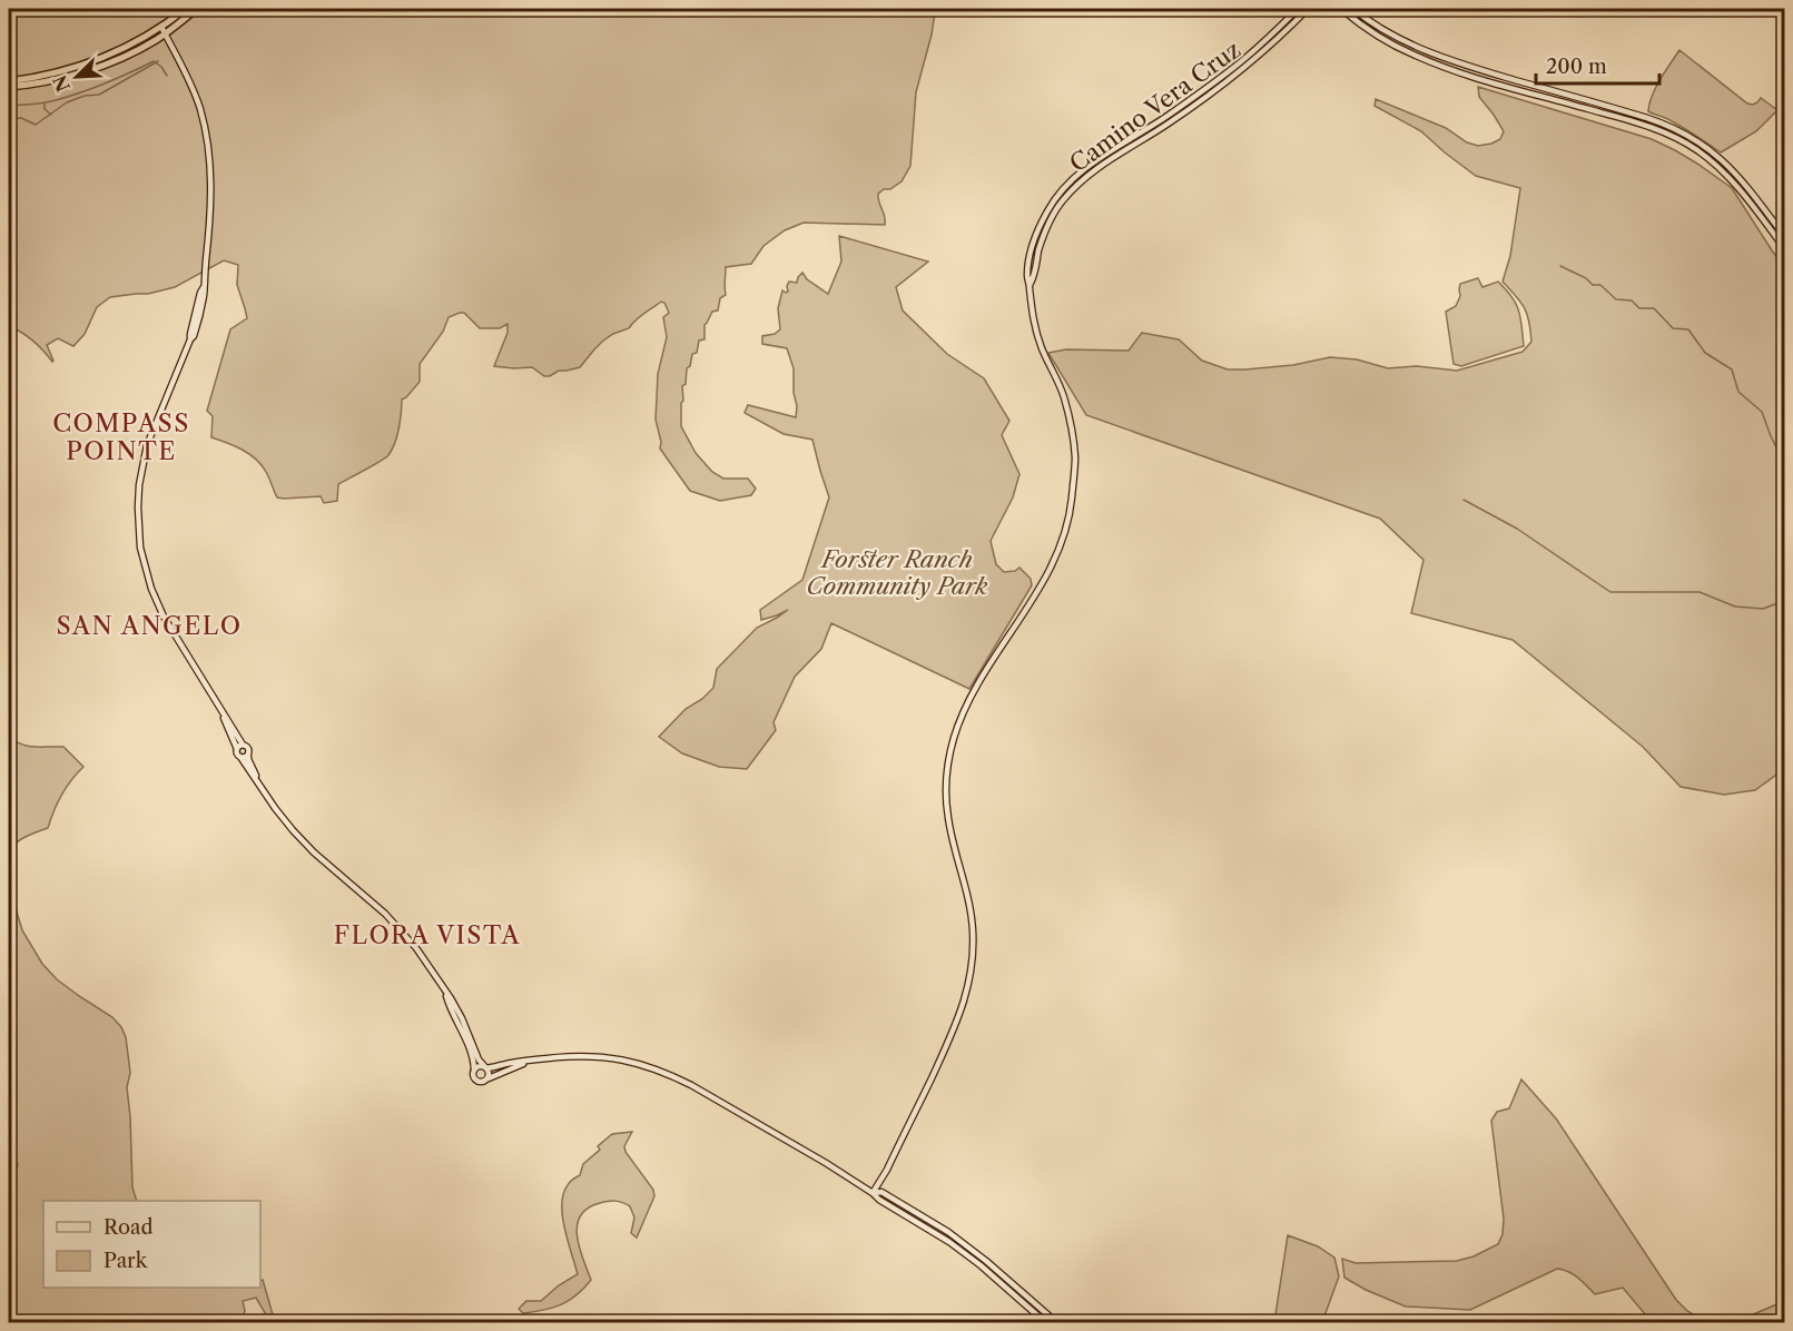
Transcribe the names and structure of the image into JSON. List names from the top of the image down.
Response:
{
  "streets": {
    "main road": ["Camino Vera Cruz"]
  },
  "districts": ["COMPASS POINTE", "SAN ANGELO", "FLORA VISTA"],
  "parks": ["Forster Ranch Community Park"],
  "legend": ["Road", "Park"],
  "scale_bar": "200 m",
  "north": "bottom left"
}
